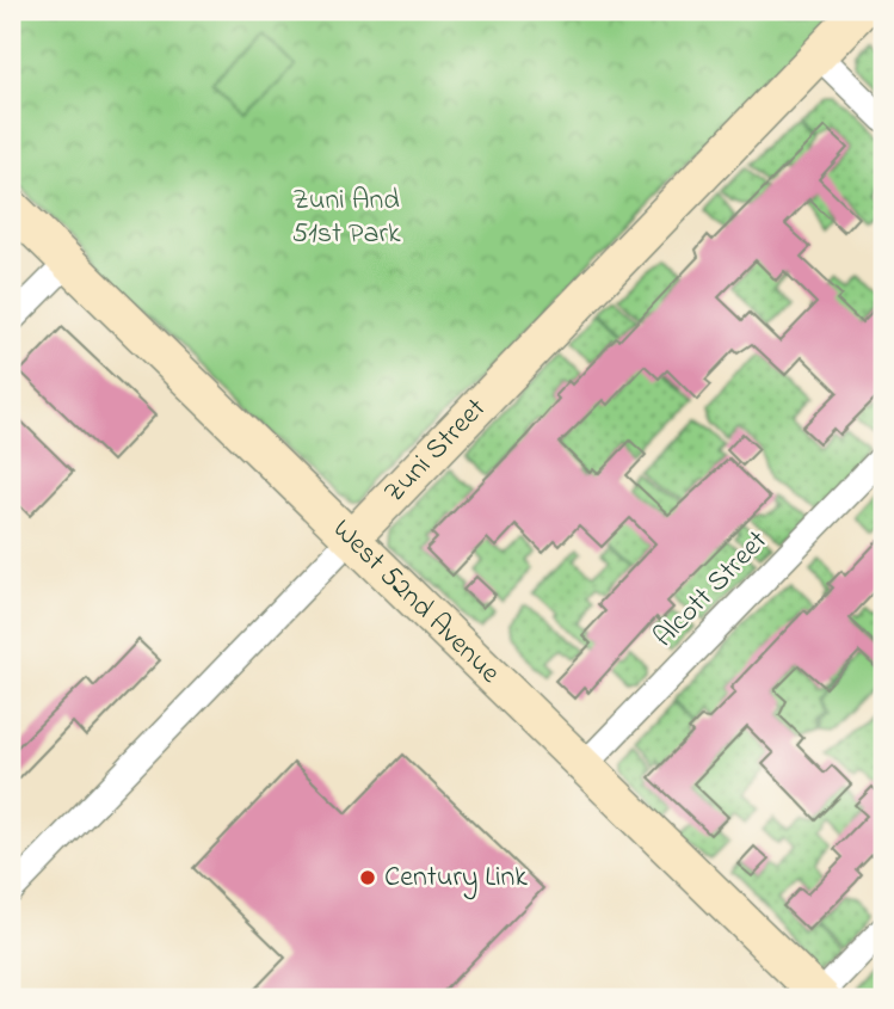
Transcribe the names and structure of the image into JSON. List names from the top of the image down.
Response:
{
  "streets": {
    "street": ["Zuni Street", "Alcott Street", "West 52nd Avenue"]
  },
  "crossings": [
    ["Zuni Street", "West 52nd Avenue"],
    ["Alcott Street", "West 52nd Avenue"]
  ],
  "parks": ["Zuni And 51st Park"],
  "places": ["Century Link"]
}
